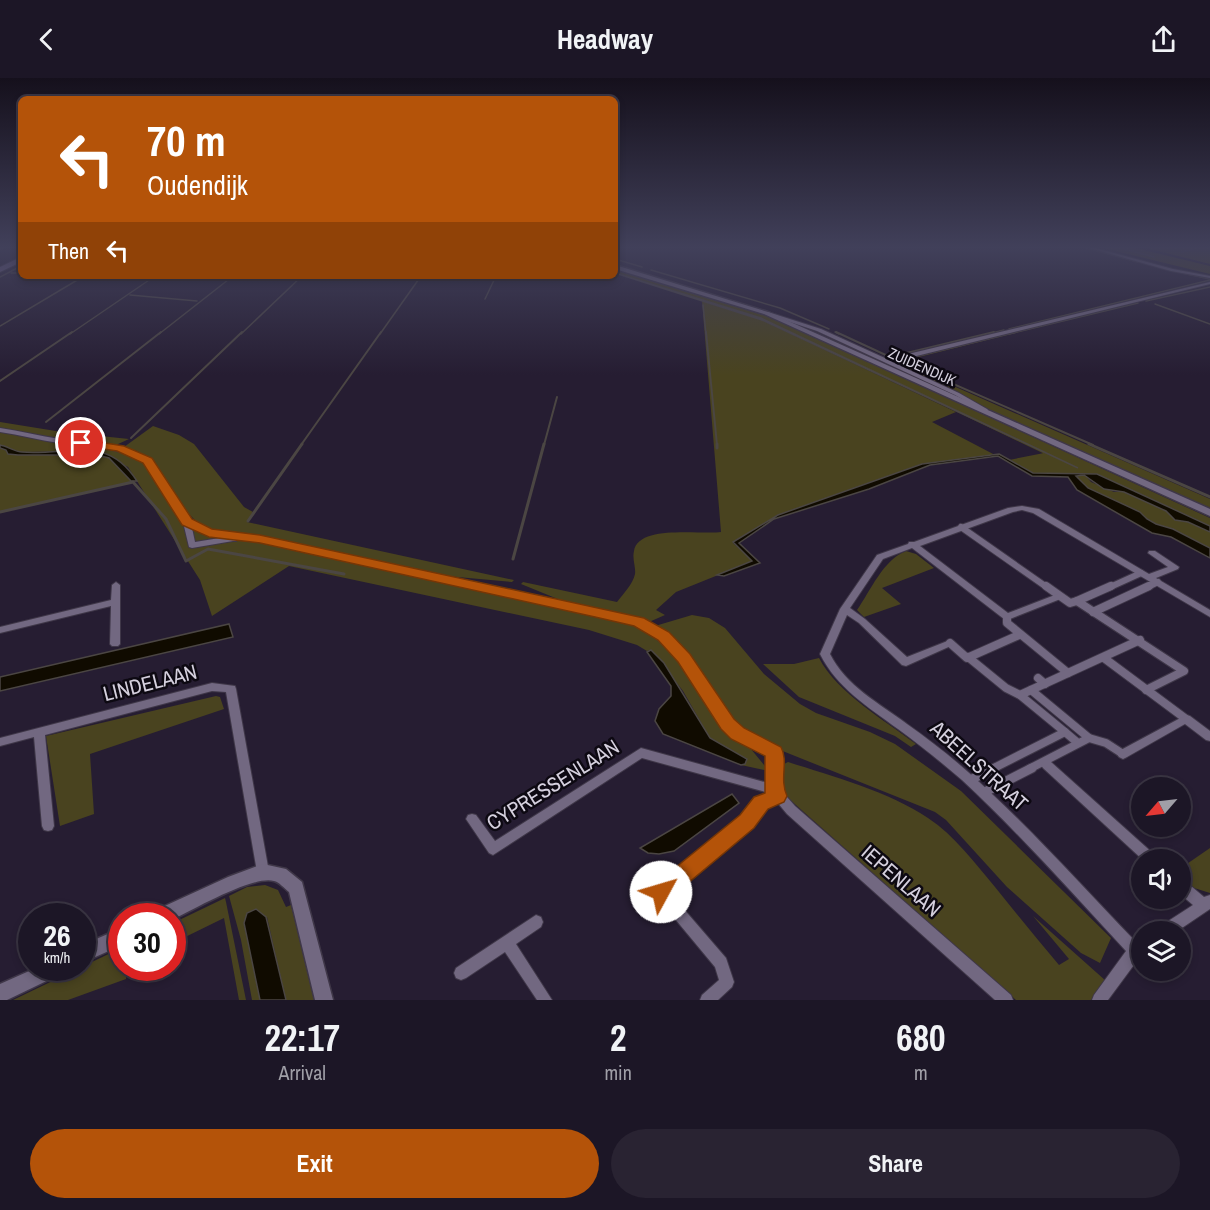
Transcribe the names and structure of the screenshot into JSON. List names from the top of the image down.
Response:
{
  "streets": {
    "street": [
      "ZUIDENDIJK",
      "LINDELAAN",
      "ABEELSTRAAT",
      "CYPRESSENLAAN",
      "IEPENLAAN"
    ]
  },
  "crossings": [
    ["CYPRESSENLAAN", "IEPENLAAN"]
  ],
  "north": "bottom left",
  "page": {
    "header": "Headway",
    "turn": ["70 m", "Oudendijk"],
    "then": "Then",
    "speed": "26 km/h",
    "limit": "30",
    "eta": [
      "22:17",
      "Arrival",
      "2",
      "min",
      "680",
      "m"
    ],
    "buttons": ["Exit", "Share"]
  }
}
